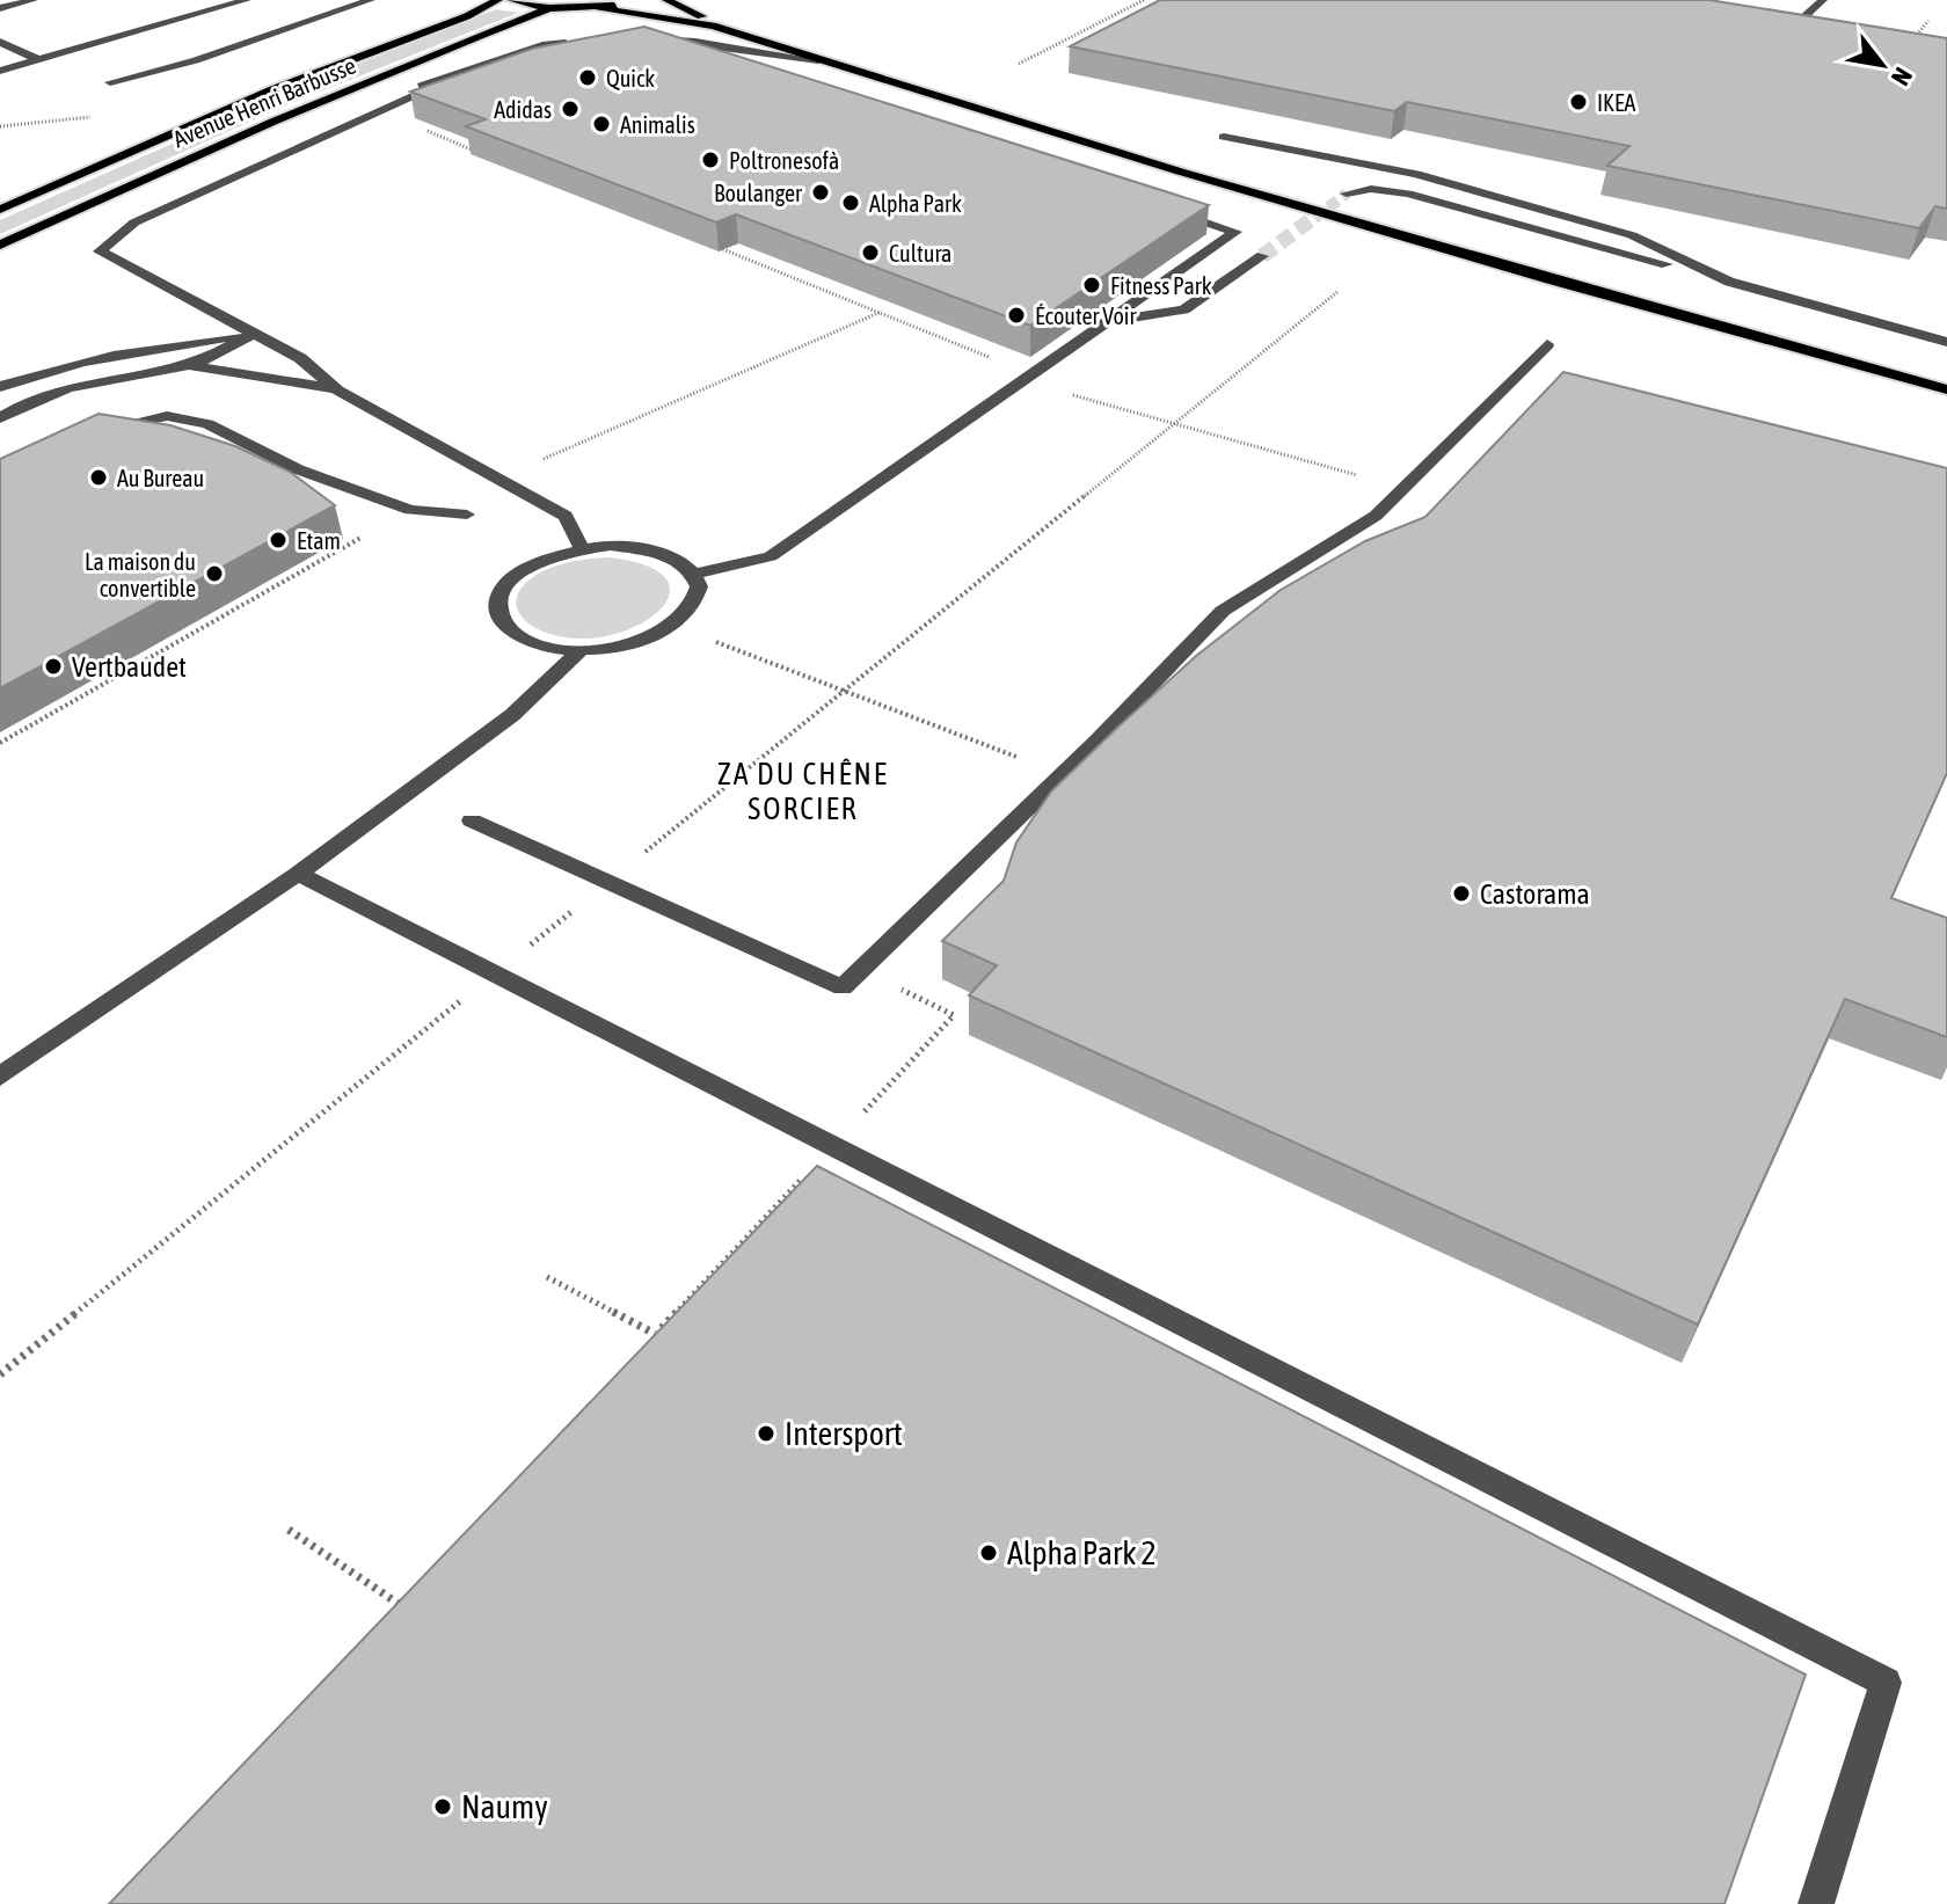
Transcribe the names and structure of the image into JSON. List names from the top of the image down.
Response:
{
  "streets": {
    "main road": ["Avenue Henri Barbusse"]
  },
  "districts": ["ZA DU CHÊNE SORCIER"],
  "places": [
    "Quick",
    "IKEA",
    "Adidas",
    "Animalis",
    "Poltronesofà",
    "Boulanger",
    "Alpha Park",
    "Cultura",
    "Fitness Park",
    "Écouter Voir",
    "Au Bureau",
    "Etam",
    "La maison du convertible",
    "Vertbaudet",
    "Castorama",
    "Intersport",
    "Alpha Park 2",
    "Naumy"
  ],
  "north": "bottom right"
}
